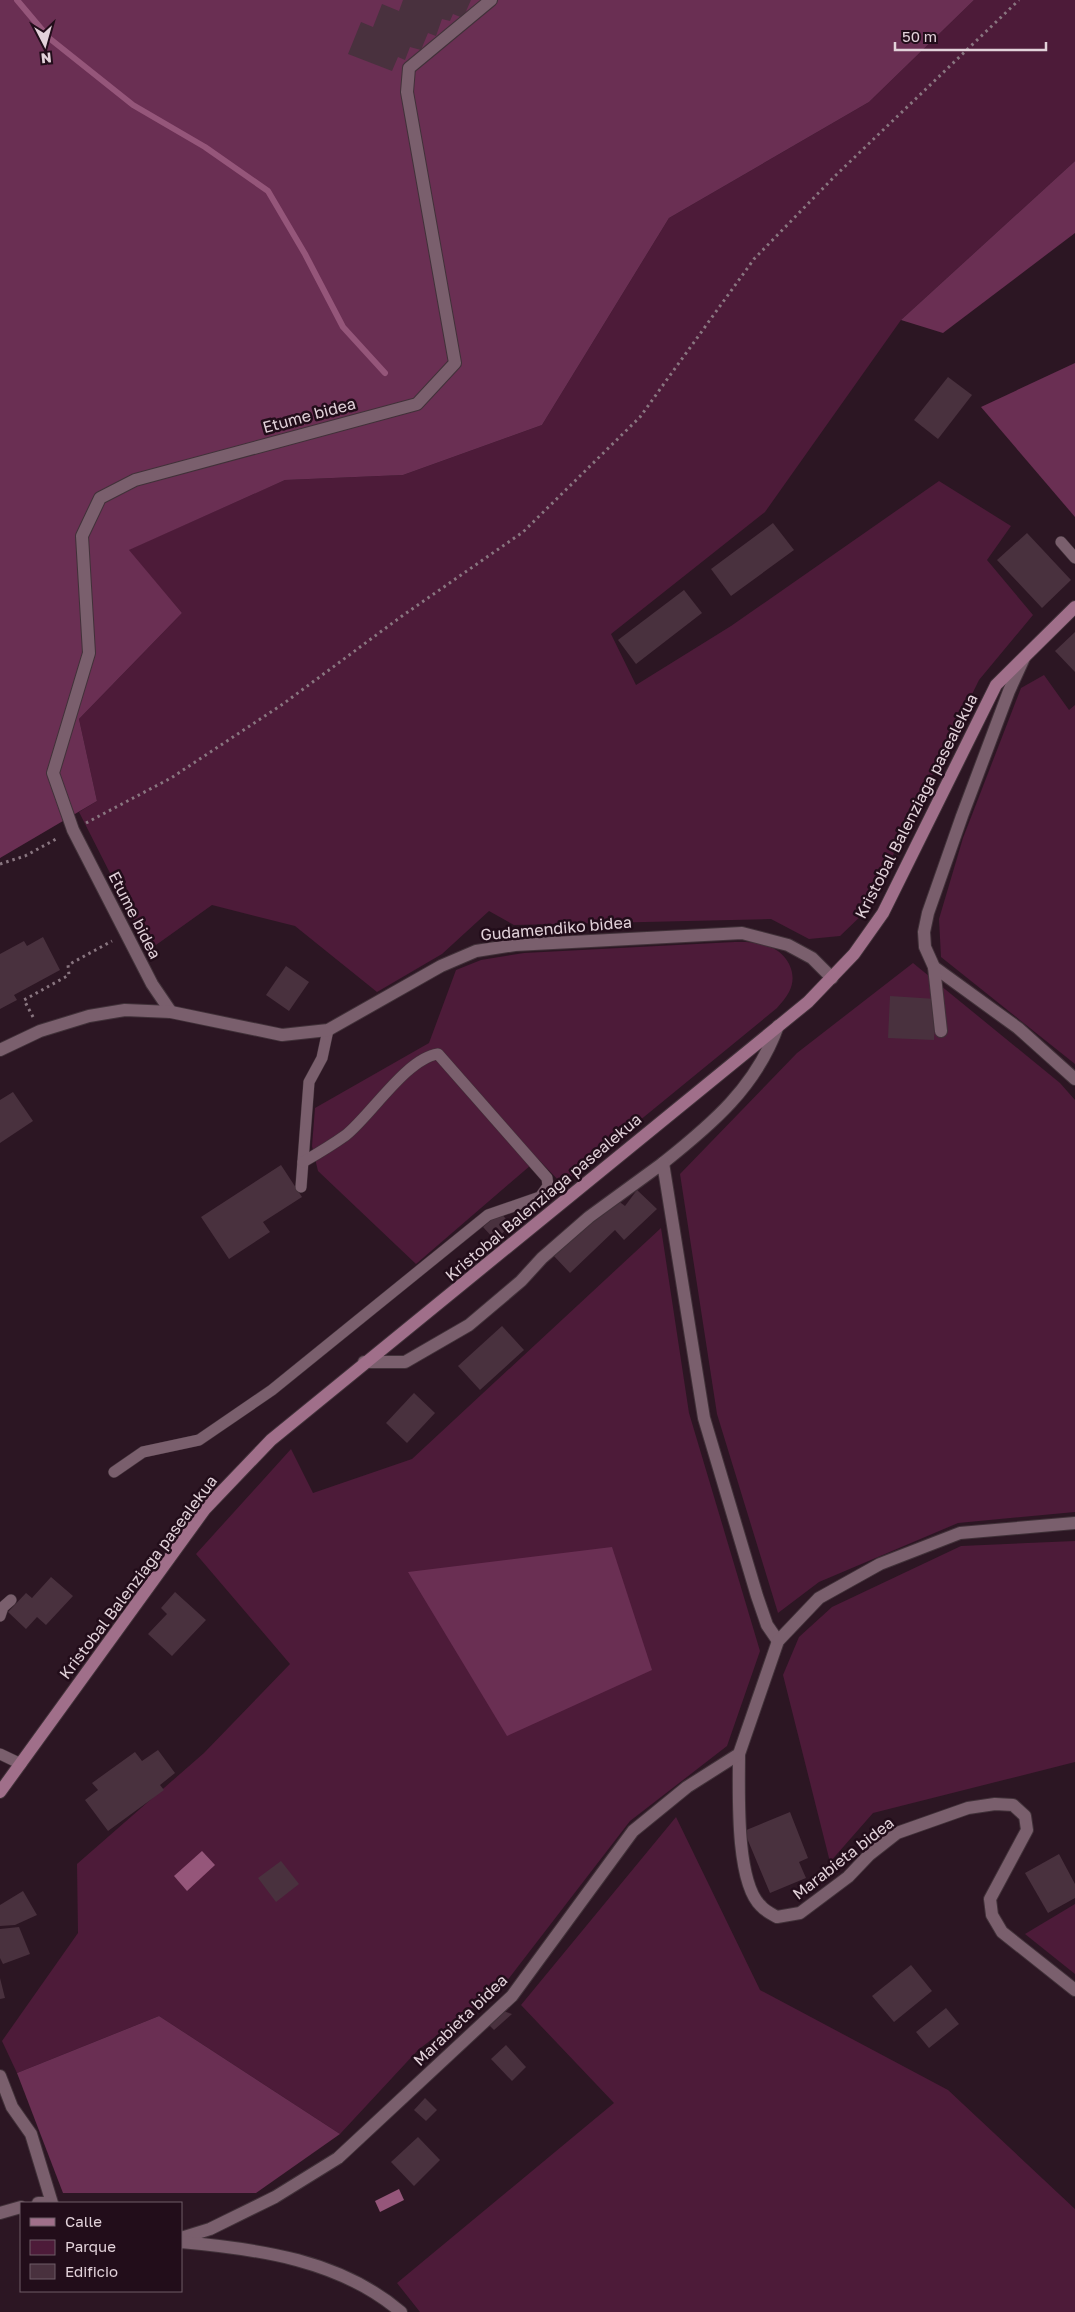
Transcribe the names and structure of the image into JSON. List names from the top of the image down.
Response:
{
  "streets": {
    "street": [
      "Etume bidea",
      "Kristobal Balenziaga pasealekua",
      "Gudamendiko bidea",
      "Marabieta bidea"
    ]
  },
  "crossings": [
    ["Etume bidea", "Gudamendiko bidea"],
    ["Kristobal Balenziaga pasealekua", "Gudamendiko bidea"]
  ],
  "legend": ["Calle", "Parque", "Edificio"],
  "scale_bar": "50 m",
  "north": "bottom"
}
